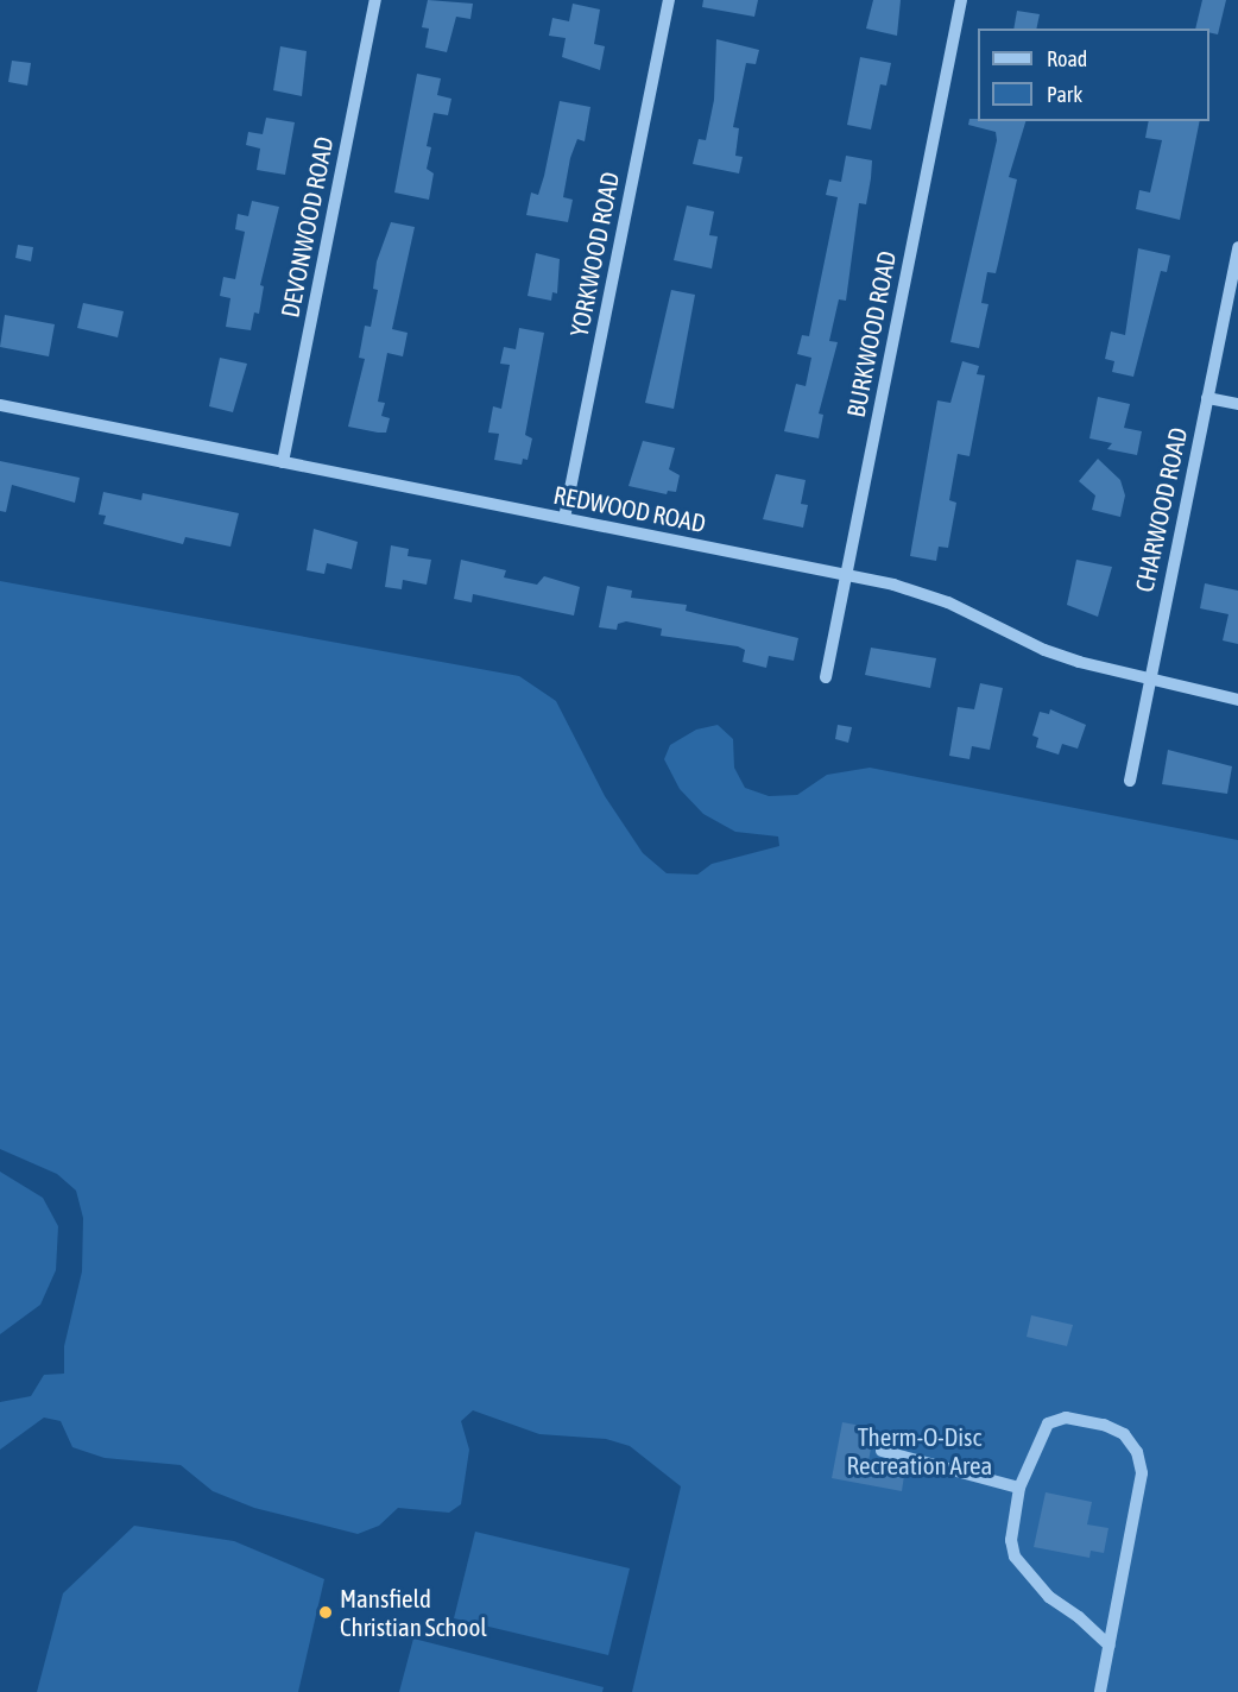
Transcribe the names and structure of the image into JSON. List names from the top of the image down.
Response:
{
  "streets": {
    "street": [
      "DEVONWOOD ROAD",
      "YORKWOOD ROAD",
      "BURKWOOD ROAD",
      "REDWOOD ROAD",
      "CHARWOOD ROAD"
    ]
  },
  "crossings": [
    ["DEVONWOOD ROAD", "REDWOOD ROAD"],
    ["YORKWOOD ROAD", "REDWOOD ROAD"],
    ["BURKWOOD ROAD", "REDWOOD ROAD"],
    ["REDWOOD ROAD", "CHARWOOD ROAD"]
  ],
  "parks": ["Therm-O-Disc Recreation Area"],
  "places": ["Mansfield Christian School"],
  "legend": ["Road", "Park"]
}
